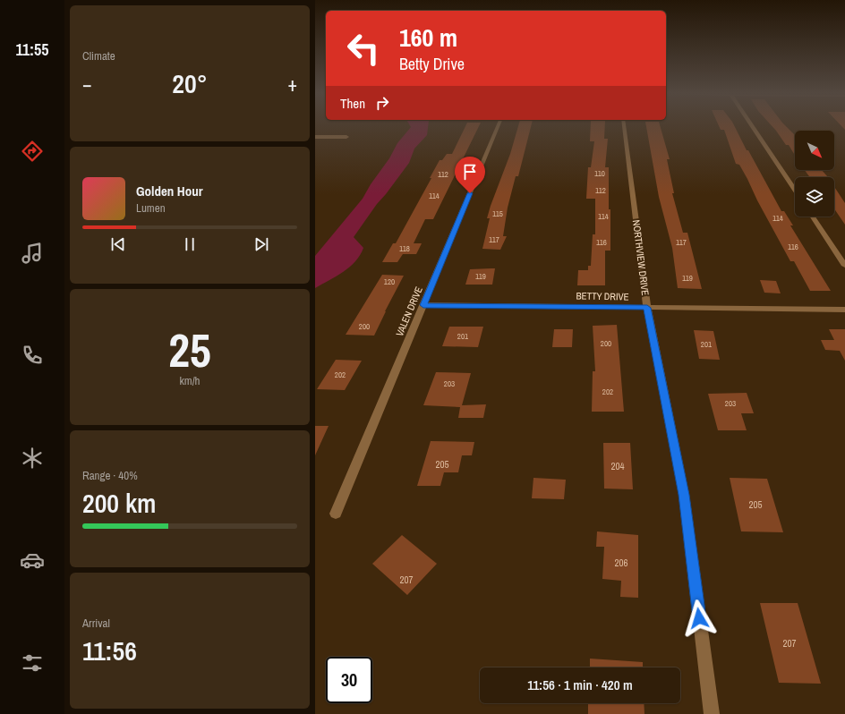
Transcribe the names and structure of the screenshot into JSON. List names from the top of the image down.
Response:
{
  "streets": {
    "street": ["NORTHVIEW DRIVE", "BETTY DRIVE", "VALEN DRIVE"]
  },
  "crossings": [
    ["NORTHVIEW DRIVE", "BETTY DRIVE"],
    ["BETTY DRIVE", "VALEN DRIVE"]
  ],
  "house_numbers": [
    "110",
    "112",
    "112",
    "114",
    "115",
    "114",
    "114",
    "117",
    "116",
    "117",
    "116",
    "118",
    "119",
    "119",
    "120",
    "200",
    "201",
    "200",
    "201",
    "202",
    "203",
    "202",
    "203",
    "205",
    "204",
    "205",
    "206",
    "207",
    "207"
  ],
  "north": "bottom right",
  "page": {
    "tabs": "11:55",
    "tile": [
      "Climate",
      ["25", "km/h"],
      ["Range · 40%", "200 km"],
      ["Arrival", "11:56"]
    ],
    "turn": ["160 m", "Betty Drive"],
    "heat": ["−", "20°", "+"],
    "then": "Then",
    "song": ["Golden Hour", "Lumen"],
    "limit": "30",
    "trip": "11:56 · 1 min · 420 m"
  }
}
